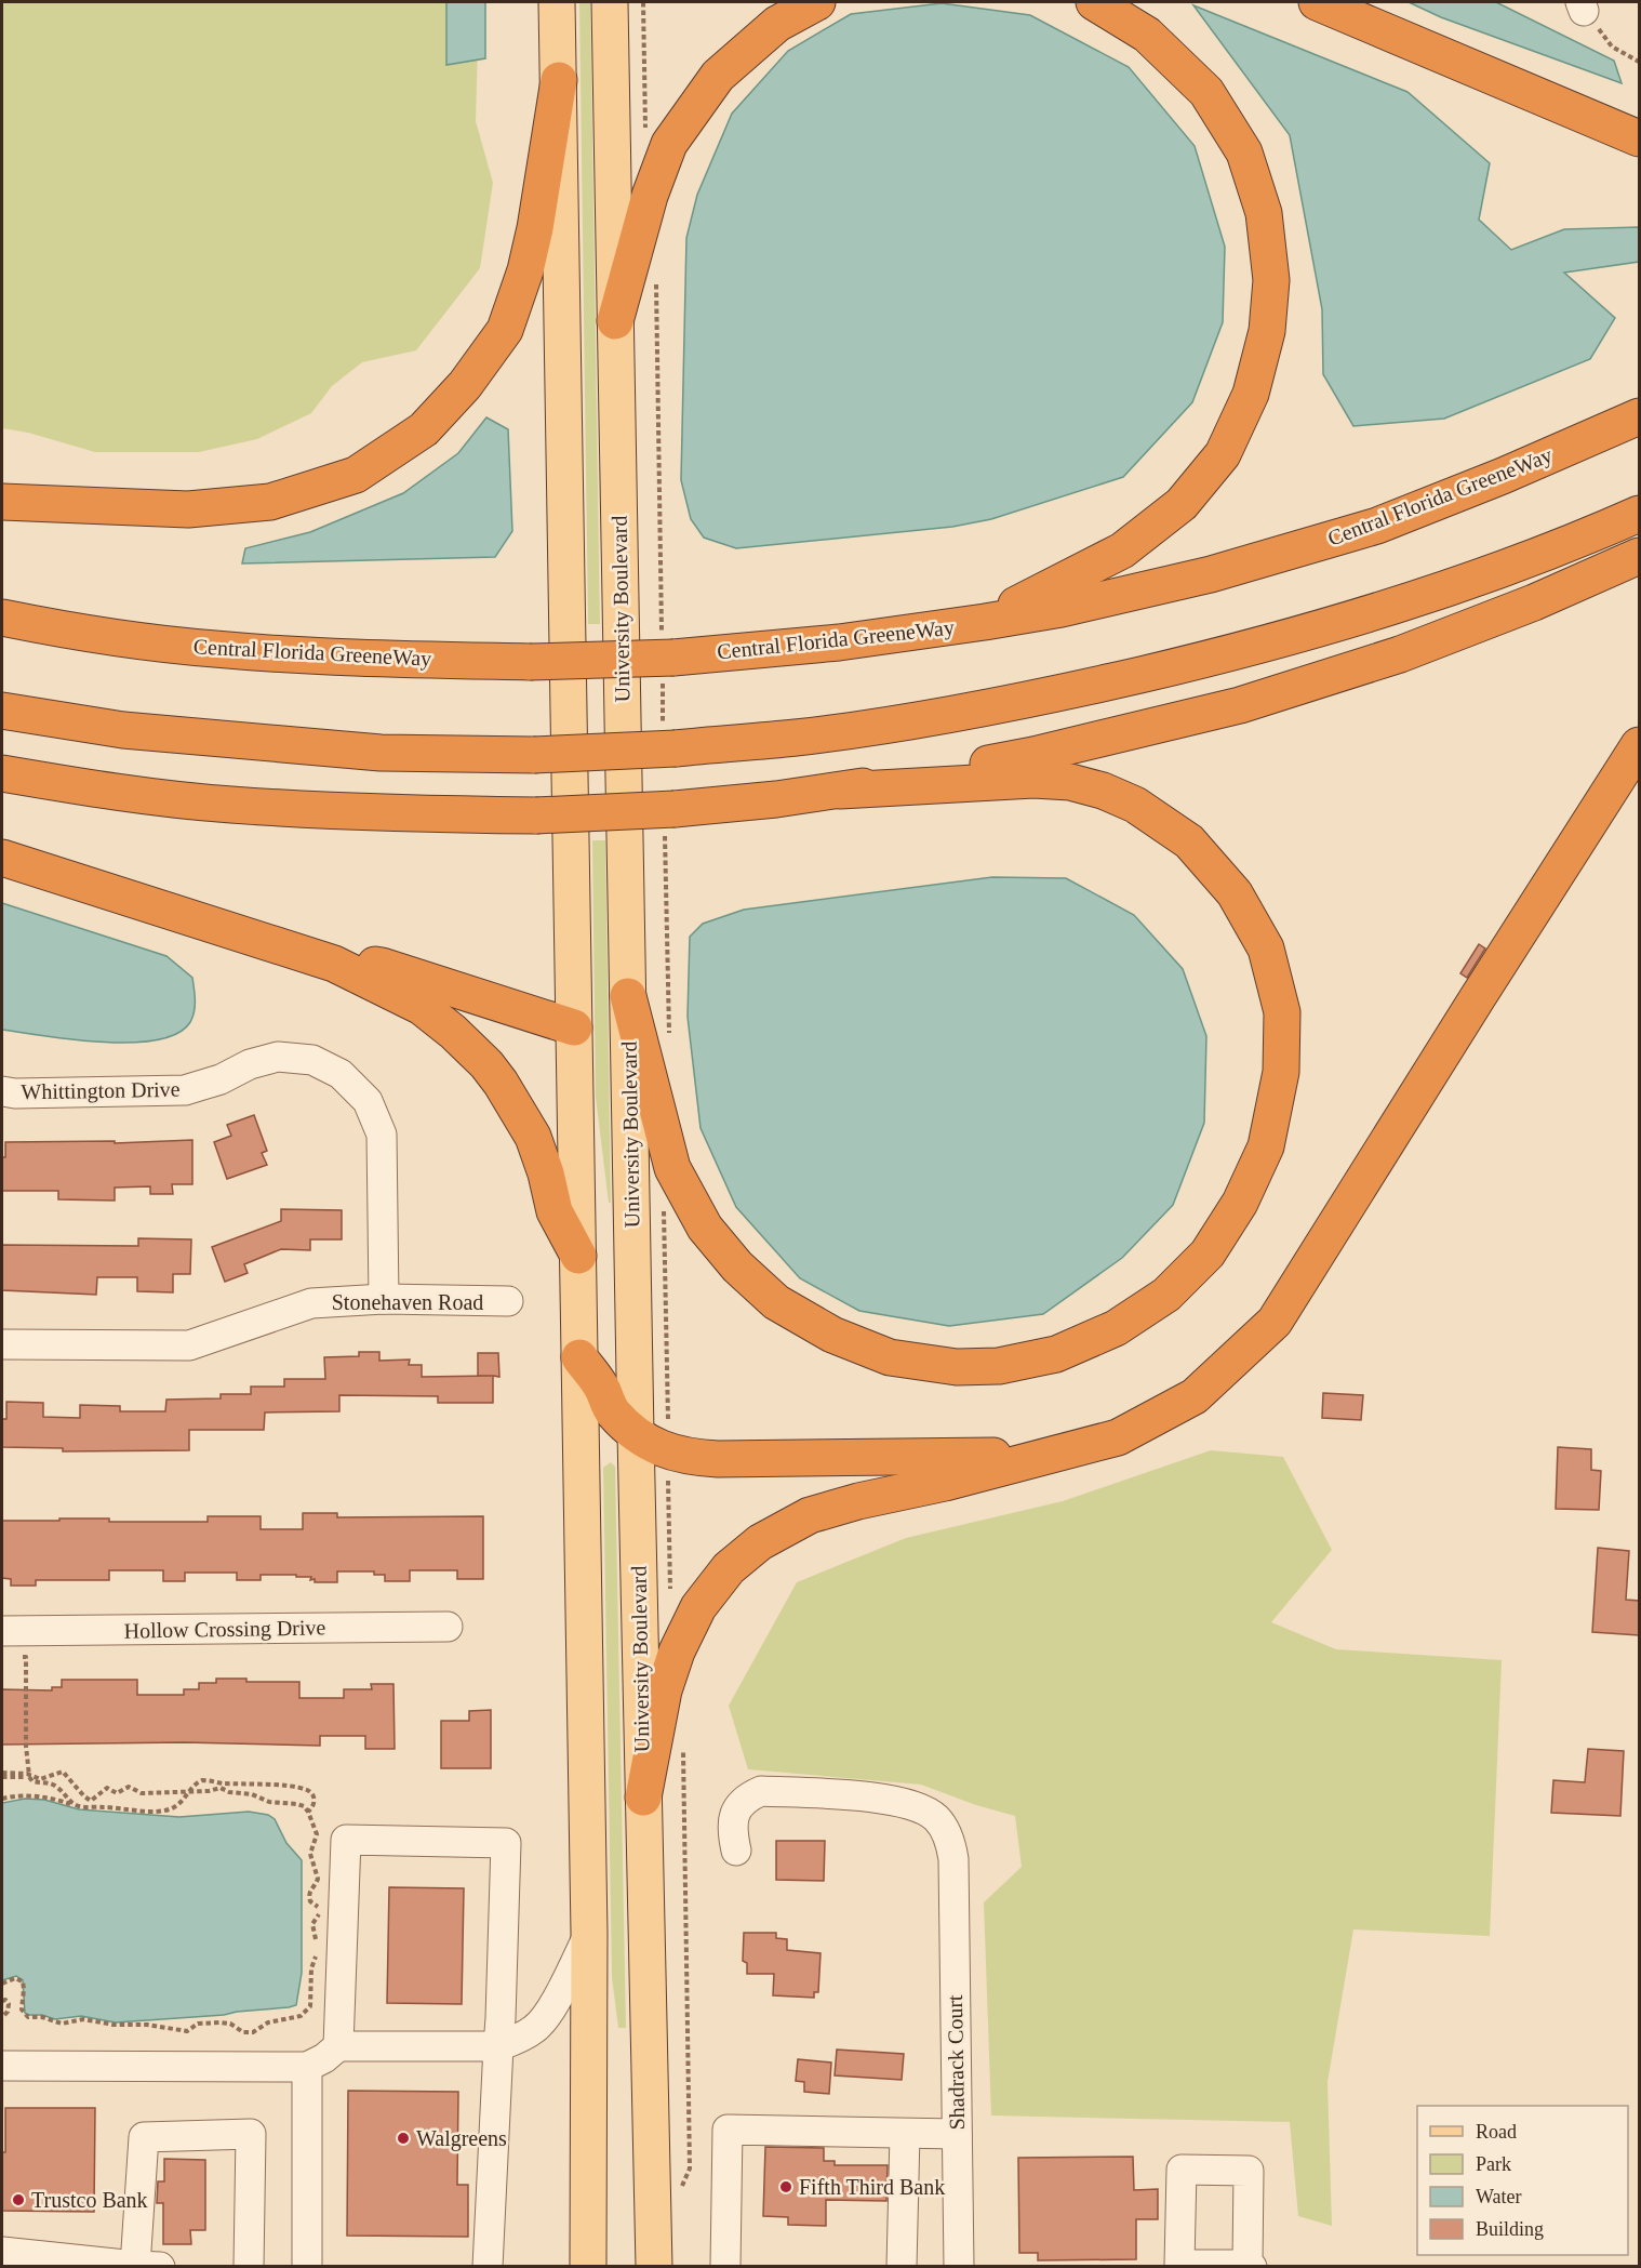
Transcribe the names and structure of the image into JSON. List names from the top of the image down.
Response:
{
  "streets": {
    "highway": ["Central Florida GreeneWay"],
    "main road": ["University Boulevard"],
    "street": [
      "Whittington Drive",
      "Stonehaven Road",
      "Hollow Crossing Drive",
      "Shadrack Court"
    ]
  },
  "crossings": [
    ["Whittington Drive", "Stonehaven Road"]
  ],
  "places": ["Walgreens", "Fifth Third Bank", "Trustco Bank"],
  "legend": [
    "Road",
    "Park",
    "Water",
    "Building"
  ]
}
